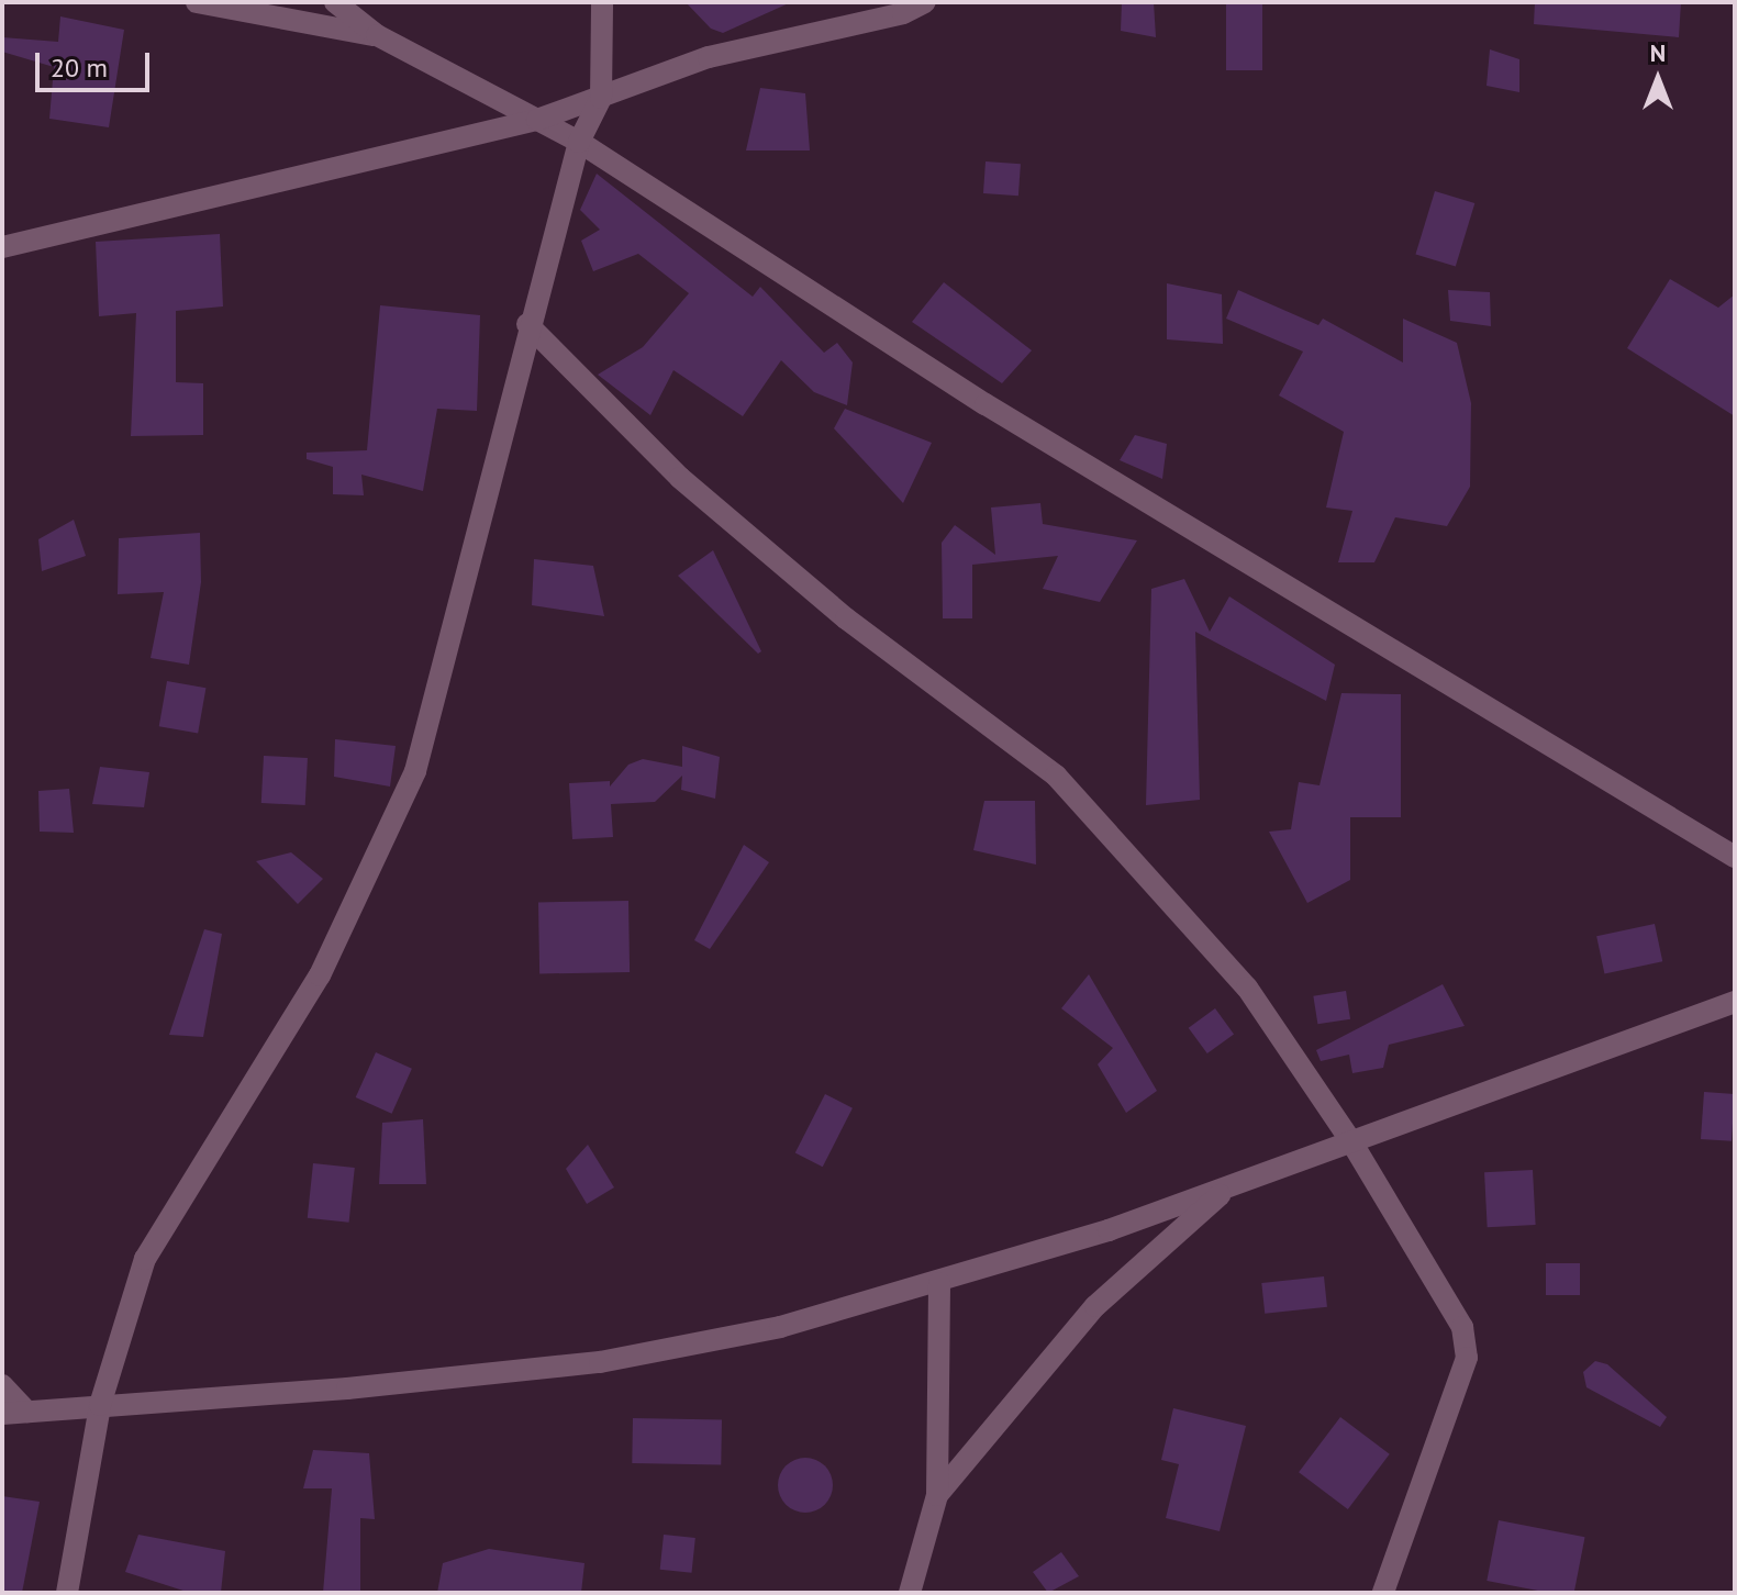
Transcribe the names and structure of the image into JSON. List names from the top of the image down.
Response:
{
  "scale_bar": "20 m",
  "north": "top"
}
